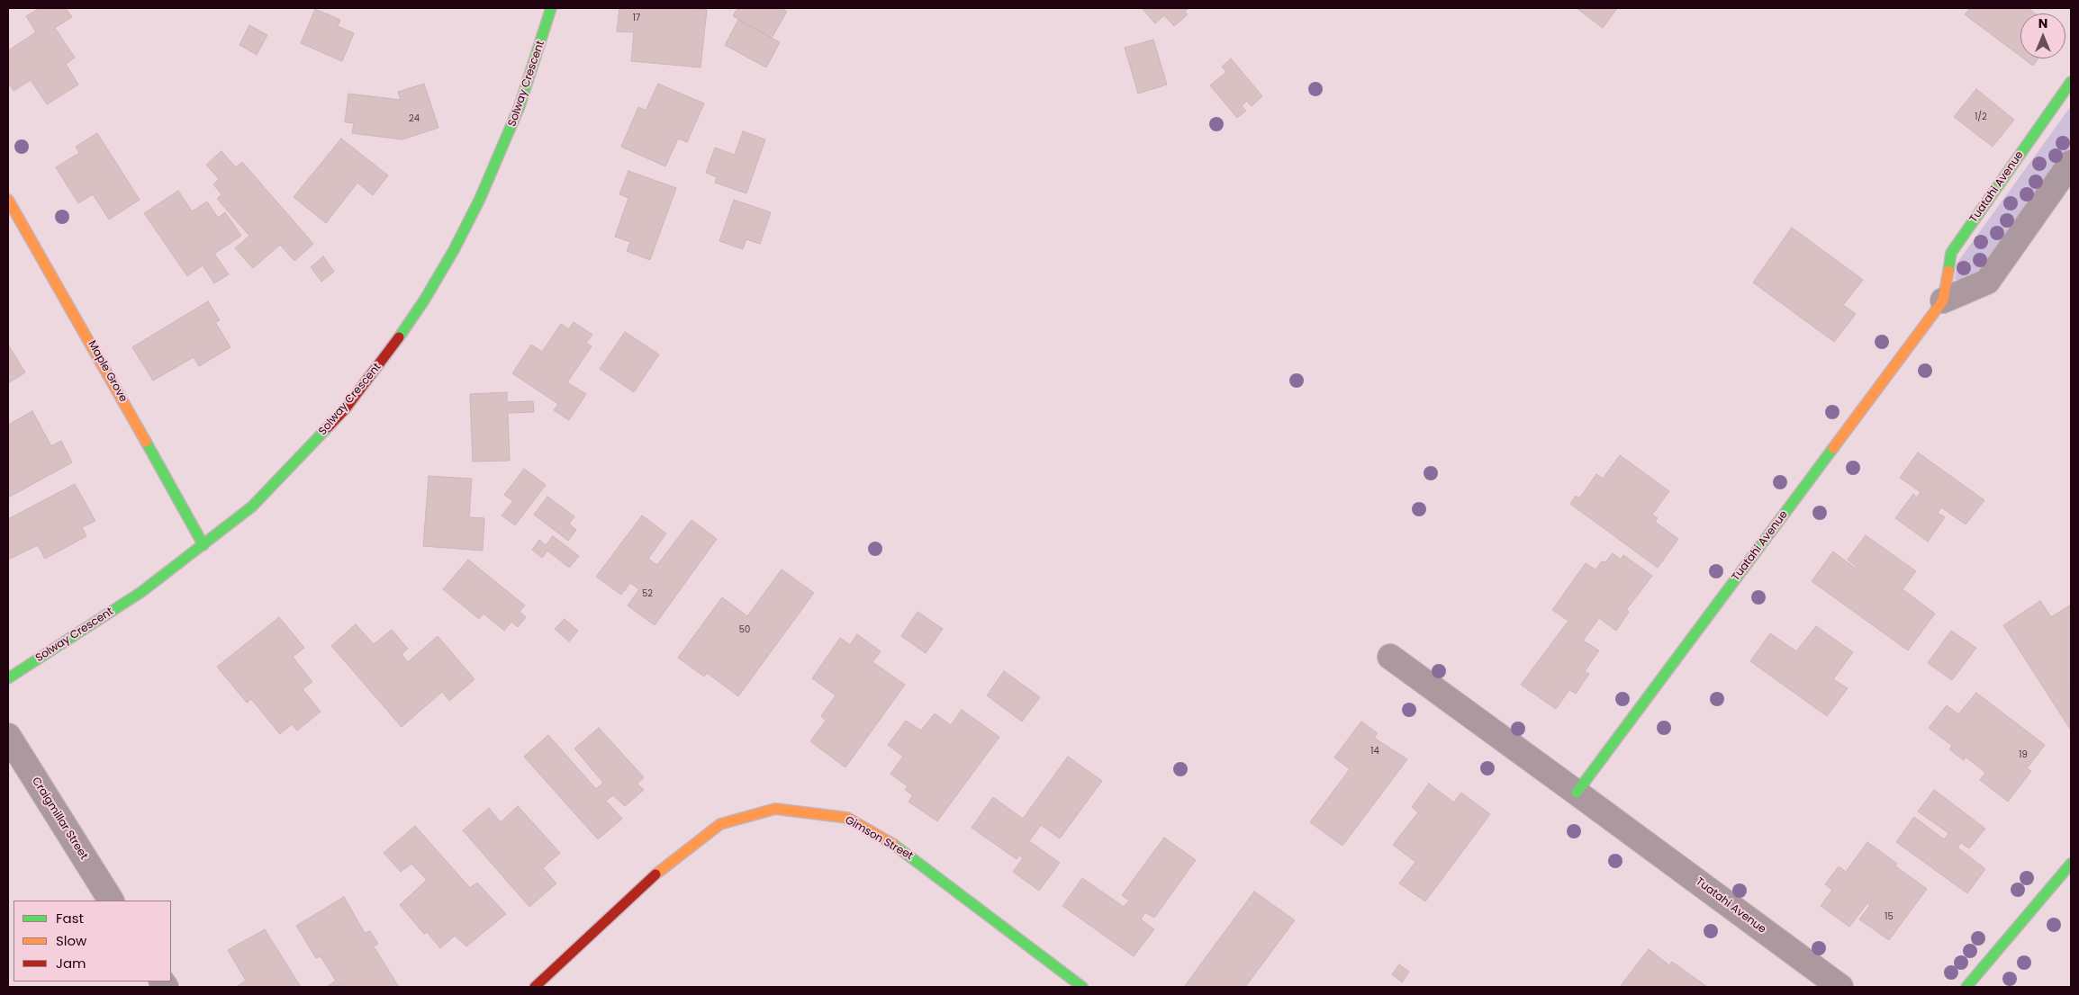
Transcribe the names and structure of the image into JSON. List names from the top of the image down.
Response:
{
  "streets": {
    "street": [
      "Solway Crescent",
      "Tuatahi Avenue",
      "Maple Grove",
      "Craigmillar Street",
      "Gimson Street"
    ]
  },
  "crossings": [
    ["Solway Crescent", "Maple Grove"]
  ],
  "house_numbers": [
    "17",
    "1/2",
    "24",
    "52",
    "50",
    "14",
    "19",
    "15"
  ],
  "legend": ["Fast", "Slow", "Jam"],
  "north": "top"
}
